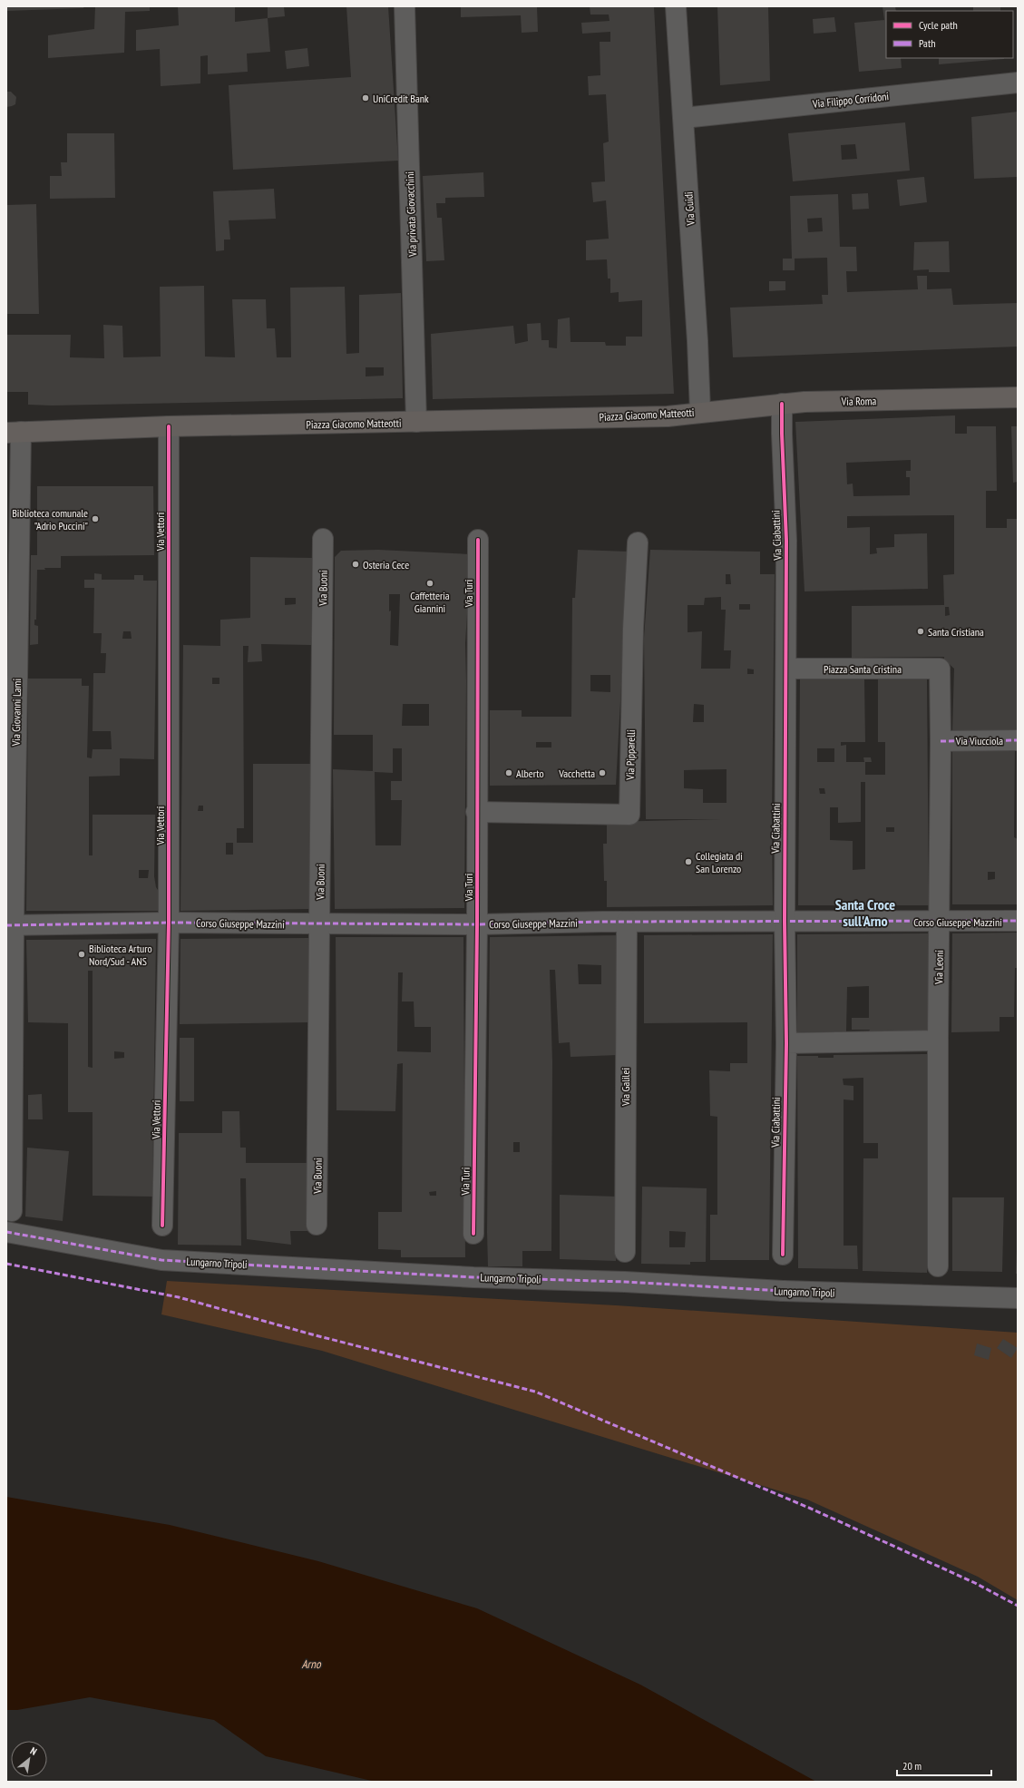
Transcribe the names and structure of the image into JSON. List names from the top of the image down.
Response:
{
  "streets": {
    "main road": ["Via Roma", "Piazza Giacomo Matteotti"],
    "street": [
      "Via Filippo Corridoni",
      "Via Guidi",
      "Via privata Giovacchini",
      "Via Vettori",
      "Via Ciabattini",
      "Via Buoni",
      "Via Turi",
      "Piazza Santa Cristina",
      "Via Giovanni Lami",
      "Via Viucciola",
      "Via Pipparelli",
      "Corso Giuseppe Mazzini",
      "Via Leoni",
      "Via Galilei",
      "Lungarno Tripoli"
    ]
  },
  "crossings": [
    ["Via Filippo Corridoni", "Via Guidi"],
    ["Via Guidi", "Via Roma"],
    ["Via Guidi", "Piazza Giacomo Matteotti"],
    ["Via privata Giovacchini", "Piazza Giacomo Matteotti"],
    ["Via Roma", "Piazza Giacomo Matteotti"],
    ["Via Roma", "Via Ciabattini"],
    ["Piazza Giacomo Matteotti", "Via Vettori"],
    ["Piazza Giacomo Matteotti", "Via Giovanni Lami"],
    ["Via Vettori", "Corso Giuseppe Mazzini"],
    ["Via Ciabattini", "Piazza Santa Cristina"],
    ["Via Ciabattini", "Corso Giuseppe Mazzini"],
    ["Via Buoni", "Corso Giuseppe Mazzini"],
    ["Via Turi", "Via Pipparelli"],
    ["Via Turi", "Corso Giuseppe Mazzini"],
    ["Piazza Santa Cristina", "Via Leoni"],
    ["Via Giovanni Lami", "Corso Giuseppe Mazzini"],
    ["Via Viucciola", "Via Leoni"],
    ["Corso Giuseppe Mazzini", "Via Leoni"],
    ["Corso Giuseppe Mazzini", "Via Galilei"]
  ],
  "districts": ["Santa Croce sull'Arno"],
  "water": ["Arno"],
  "places": [
    "UniCredit Bank",
    "Biblioteca comunale \"Adrio Puccini\"",
    "Osteria Cece",
    "Caffetteria Giannini",
    "Santa Cristiana",
    "Alberto",
    "Vacchetta",
    "Collegiata di San Lorenzo",
    "Biblioteca Arturo Nord/Sud - ANS"
  ],
  "legend": ["Cycle path", "Path"],
  "scale_bar": "20 m",
  "north": "top right"
}
